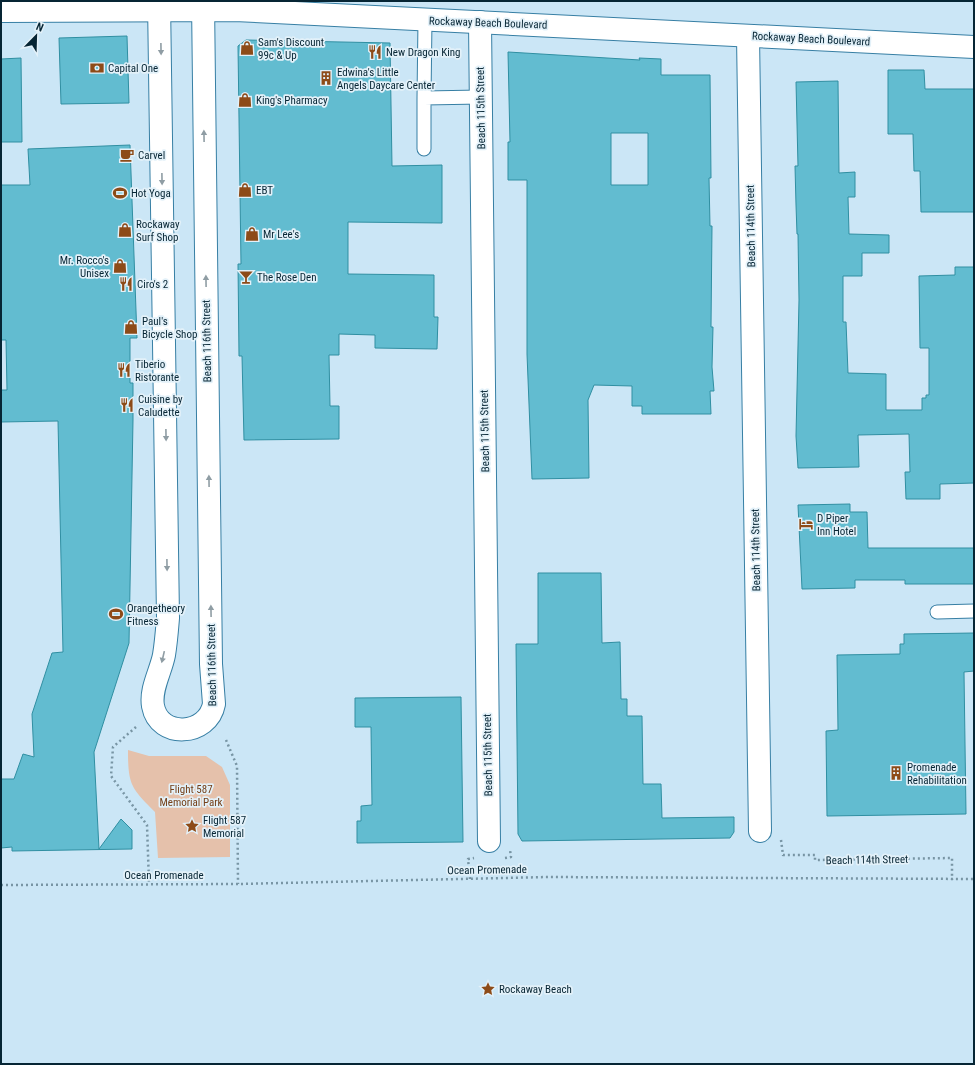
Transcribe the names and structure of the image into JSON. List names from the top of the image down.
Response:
{
  "streets": {
    "street": [
      "Rockaway Beach Boulevard",
      "Beach 115th Street",
      "Beach 114th Street",
      "Beach 116th Street"
    ],
    "path": ["Ocean Promenade"]
  },
  "crossings": [
    ["Rockaway Beach Boulevard", "Beach 115th Street"],
    ["Rockaway Beach Boulevard", "Beach 114th Street"],
    ["Rockaway Beach Boulevard", "Beach 116th Street"],
    ["Beach 114th Street", "Ocean Promenade"]
  ],
  "parks": ["Flight 587 Memorial Park"],
  "places": {
    "shop": [
      "Sam's Discount 99c & Up",
      "King's Pharmacy",
      "EBT",
      "Rockaway Surf Shop",
      "Mr Lee's",
      "Mr. Rocco's Unisex",
      "Paul's Bicycle Shop"
    ],
    "restaurant": [
      "New Dragon King",
      "Ciro's 2",
      "Tiberio Ristorante",
      "Cuisine by Caludette"
    ],
    "bank": ["Capital One"],
    "building": ["Edwina's Little Angels Daycare Center", "Promenade Rehabilitation"],
    "cafe": ["Carvel"],
    "sports": ["Hot Yoga", "Orangetheory Fitness"],
    "bar": ["The Rose Den"],
    "hotel": ["D Piper Inn Hotel"],
    "place": ["Flight 587 Memorial", "Rockaway Beach"]
  },
  "north": "top right"
}
